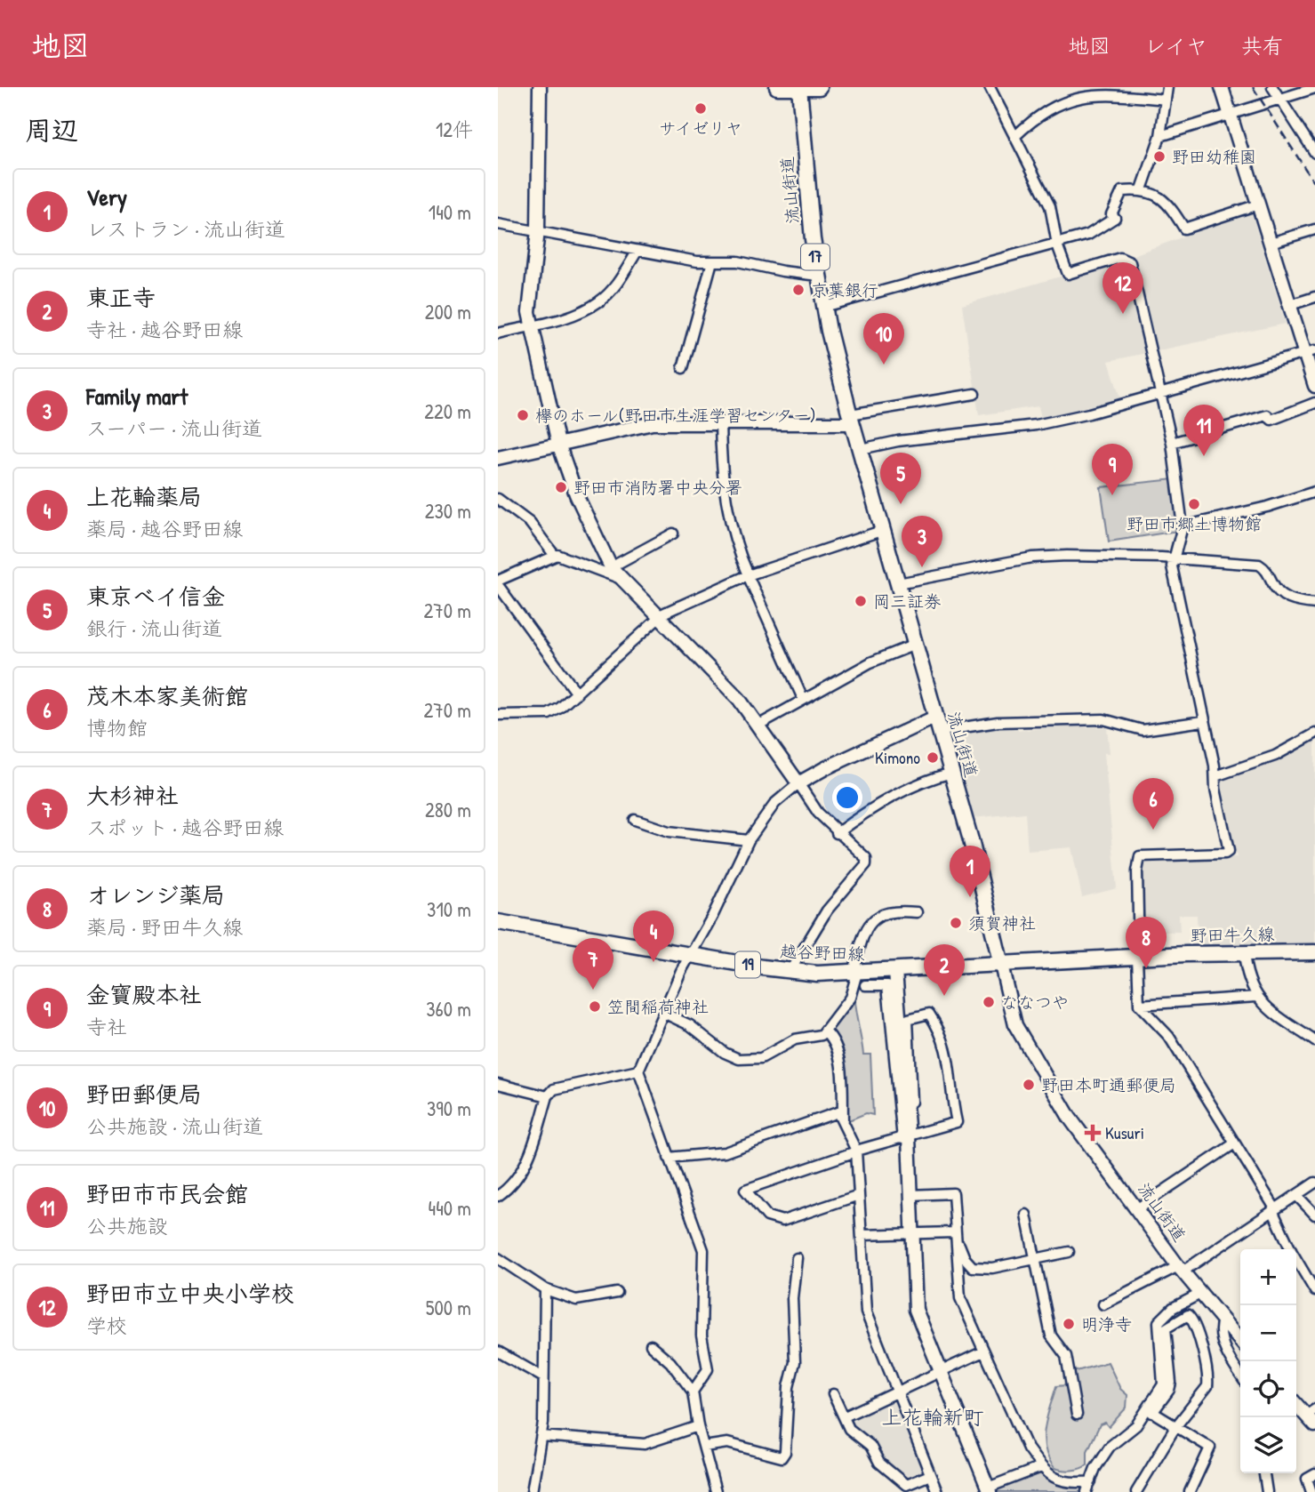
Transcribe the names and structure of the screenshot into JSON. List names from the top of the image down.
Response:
{
  "streets": {
    "main road": [
      "流山街道",
      "17",
      "野田牛久線",
      "越谷野田線",
      "19"
    ]
  },
  "crossings": [
    ["流山街道", "野田牛久線"],
    ["流山街道", "越谷野田線"],
    ["野田牛久線", "越谷野田線"]
  ],
  "districts": ["上花輪新町"],
  "places": {
    "other": [
      "サイゼリヤ",
      "野田幼稚園",
      "京葉銀行",
      "欅のホール(野田市生涯学習センター)",
      "野田市消防署中央分署",
      "野田市郷土博物館",
      "岡三証券",
      "Kimono",
      "須賀神社",
      "ななつや",
      "笠間稲荷神社",
      "野田本町通郵便局",
      "明浄寺"
    ],
    "health": ["Kusuri"]
  },
  "page": {
    "header": "地図",
    "nav": ["地図", "レイヤ", "共有"],
    "heading": ["周辺", "12件"],
    "list": [
      {
        "mark": "1",
        "name": "Very",
        "note": "レストラン · 流山街道",
        "value": "140 m"
      },
      {
        "mark": "2",
        "name": "東正寺",
        "note": "寺社 · 越谷野田線",
        "value": "200 m"
      },
      {
        "mark": "3",
        "name": "Family mart",
        "note": "スーパー · 流山街道",
        "value": "220 m"
      },
      {
        "mark": "4",
        "name": "上花輪薬局",
        "note": "薬局 · 越谷野田線",
        "value": "230 m"
      },
      {
        "mark": "5",
        "name": "東京ベイ信金",
        "note": "銀行 · 流山街道",
        "value": "270 m"
      },
      {
        "mark": "6",
        "name": "茂木本家美術館",
        "note": "博物館",
        "value": "270 m"
      },
      {
        "mark": "7",
        "name": "大杉神社",
        "note": "スポット · 越谷野田線",
        "value": "280 m"
      },
      {
        "mark": "8",
        "name": "オレンジ薬局",
        "note": "薬局 · 野田牛久線",
        "value": "310 m"
      },
      {
        "mark": "9",
        "name": "金寶殿本社",
        "note": "寺社",
        "value": "360 m"
      },
      {
        "mark": "10",
        "name": "野田郵便局",
        "note": "公共施設 · 流山街道",
        "value": "390 m"
      },
      {
        "mark": "11",
        "name": "野田市市民会館",
        "note": "公共施設",
        "value": "440 m"
      },
      {
        "mark": "12",
        "name": "野田市立中央小学校",
        "note": "学校",
        "value": "500 m"
      }
    ],
    "pins": [
      "12",
      "10",
      "11",
      "9",
      "5",
      "3",
      "6",
      "1",
      "4",
      "8",
      "7",
      "2"
    ],
    "map_buttons": ["+", "−"]
  }
}
